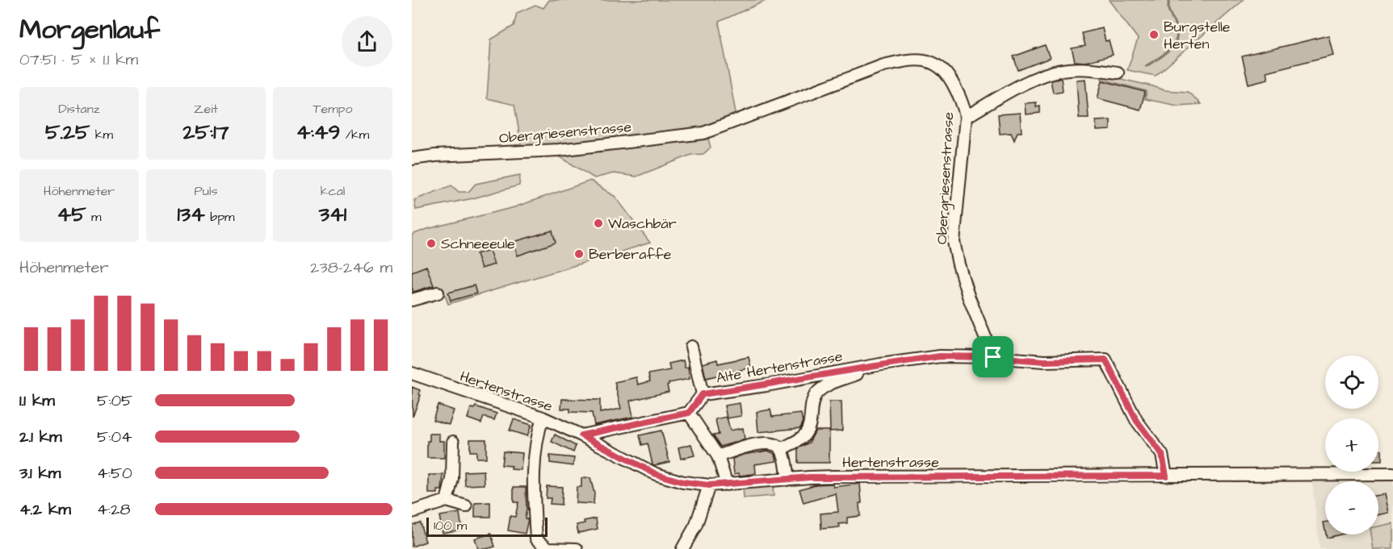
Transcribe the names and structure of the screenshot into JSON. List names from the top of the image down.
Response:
{
  "streets": {
    "street": ["Obergriesenstrasse", "Alte Hertenstrasse", "Hertenstrasse"]
  },
  "crossings": [
    ["Obergriesenstrasse", "Alte Hertenstrasse"]
  ],
  "places": [
    "Burgstelle Herten",
    "Waschbär",
    "Schneeeule",
    "Berberaffe"
  ],
  "scale_bar": "100 m",
  "page": {
    "heading": ["Morgenlauf", "07:51 · 5 × 1.1 km"],
    "stats": [
      ["Distanz", "5.25 km"],
      ["Zeit", "25:17"],
      ["Tempo", "4:49 /km"],
      ["Höhenmeter", "45 m"],
      ["Puls", "134 bpm"],
      ["kcal", "341"]
    ],
    "chart": ["Höhenmeter", "238–246 m"],
    "map_buttons": ["+", "−"],
    "list": [
      {
        "name": "1.1 km",
        "note": "5:05"
      },
      {
        "name": "2.1 km",
        "note": "5:04"
      },
      {
        "name": "3.1 km",
        "note": "4:50"
      },
      {
        "name": "4.2 km",
        "note": "4:28"
      }
    ],
    "scale": "100 m"
  }
}
